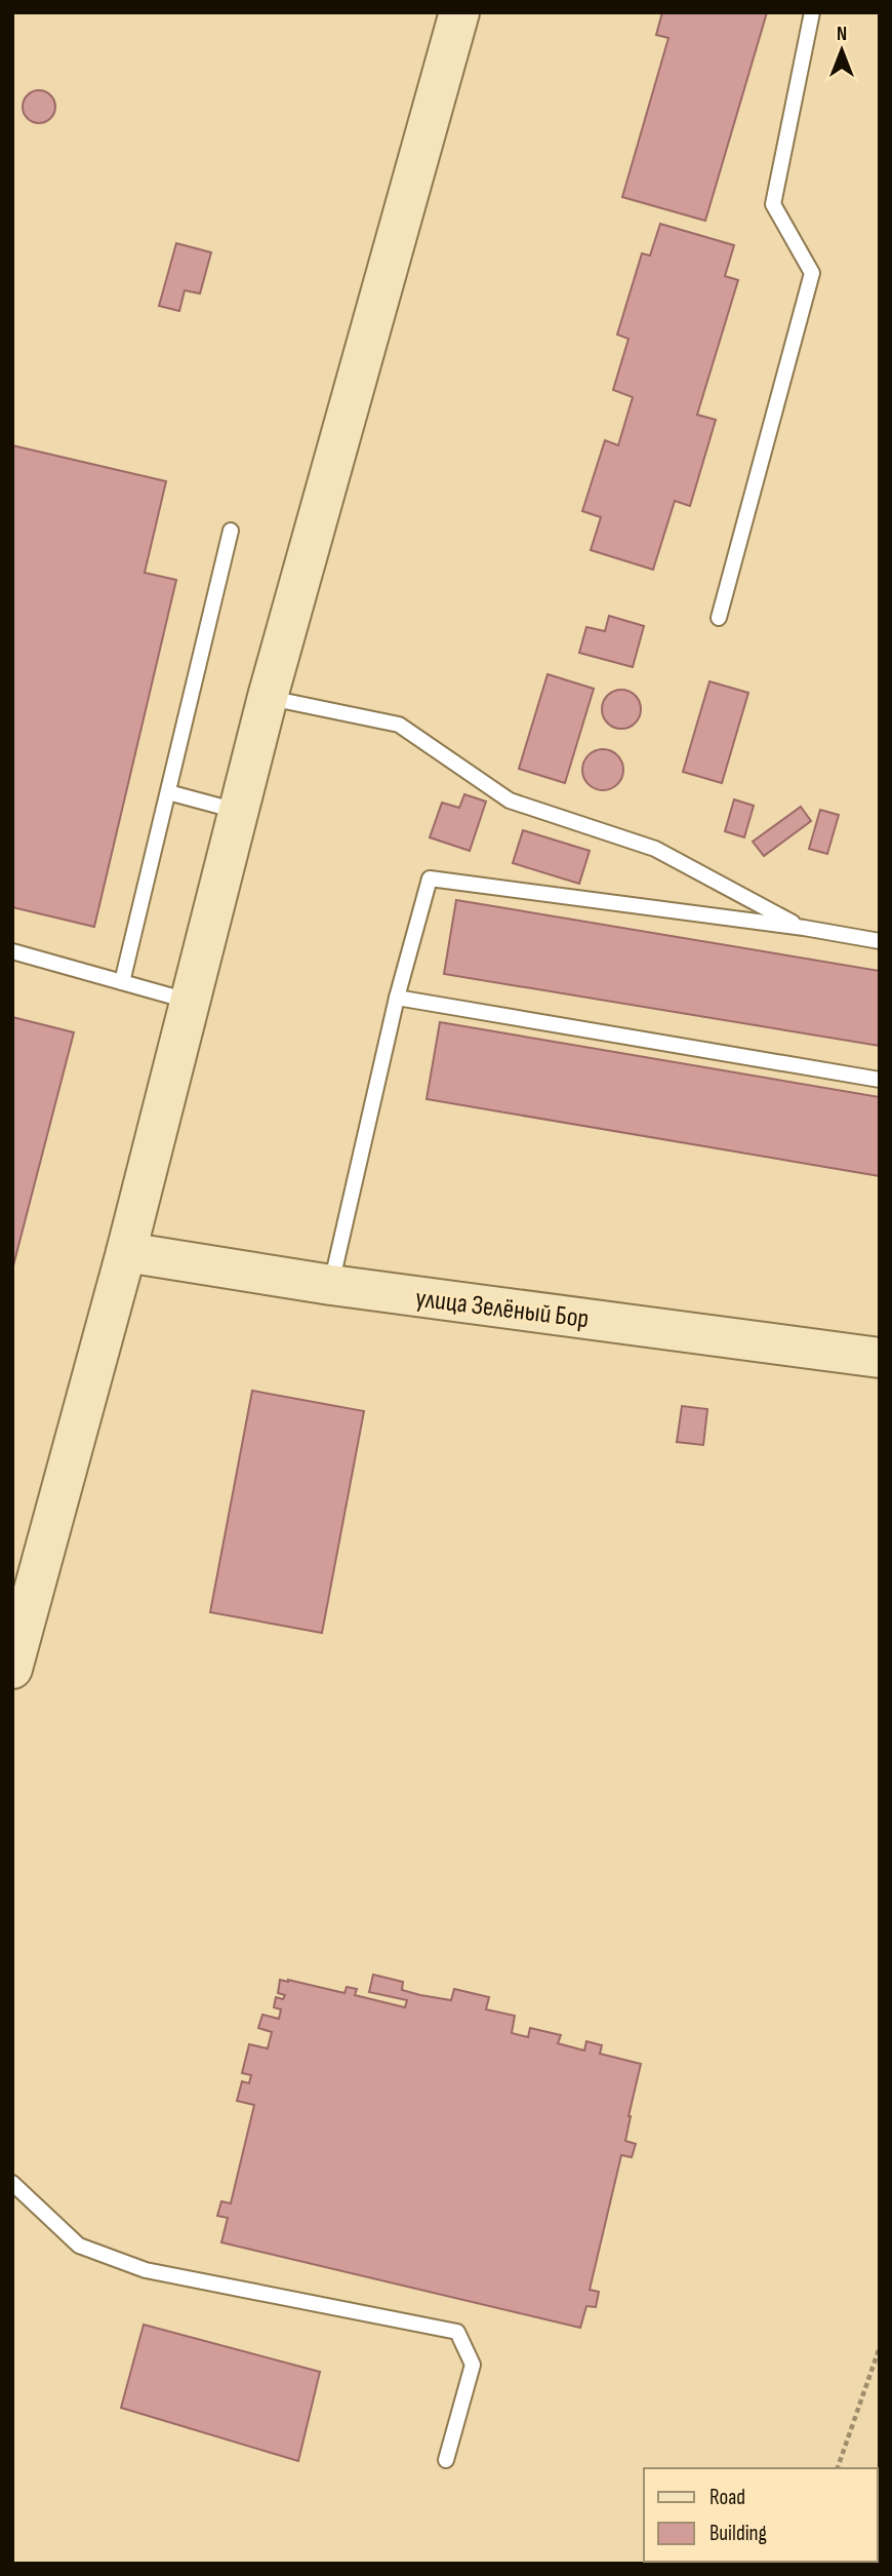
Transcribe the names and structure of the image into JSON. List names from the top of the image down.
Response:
{
  "streets": {
    "street": ["улица Зелёный Бор"]
  },
  "legend": ["Road", "Building"],
  "north": "top"
}
